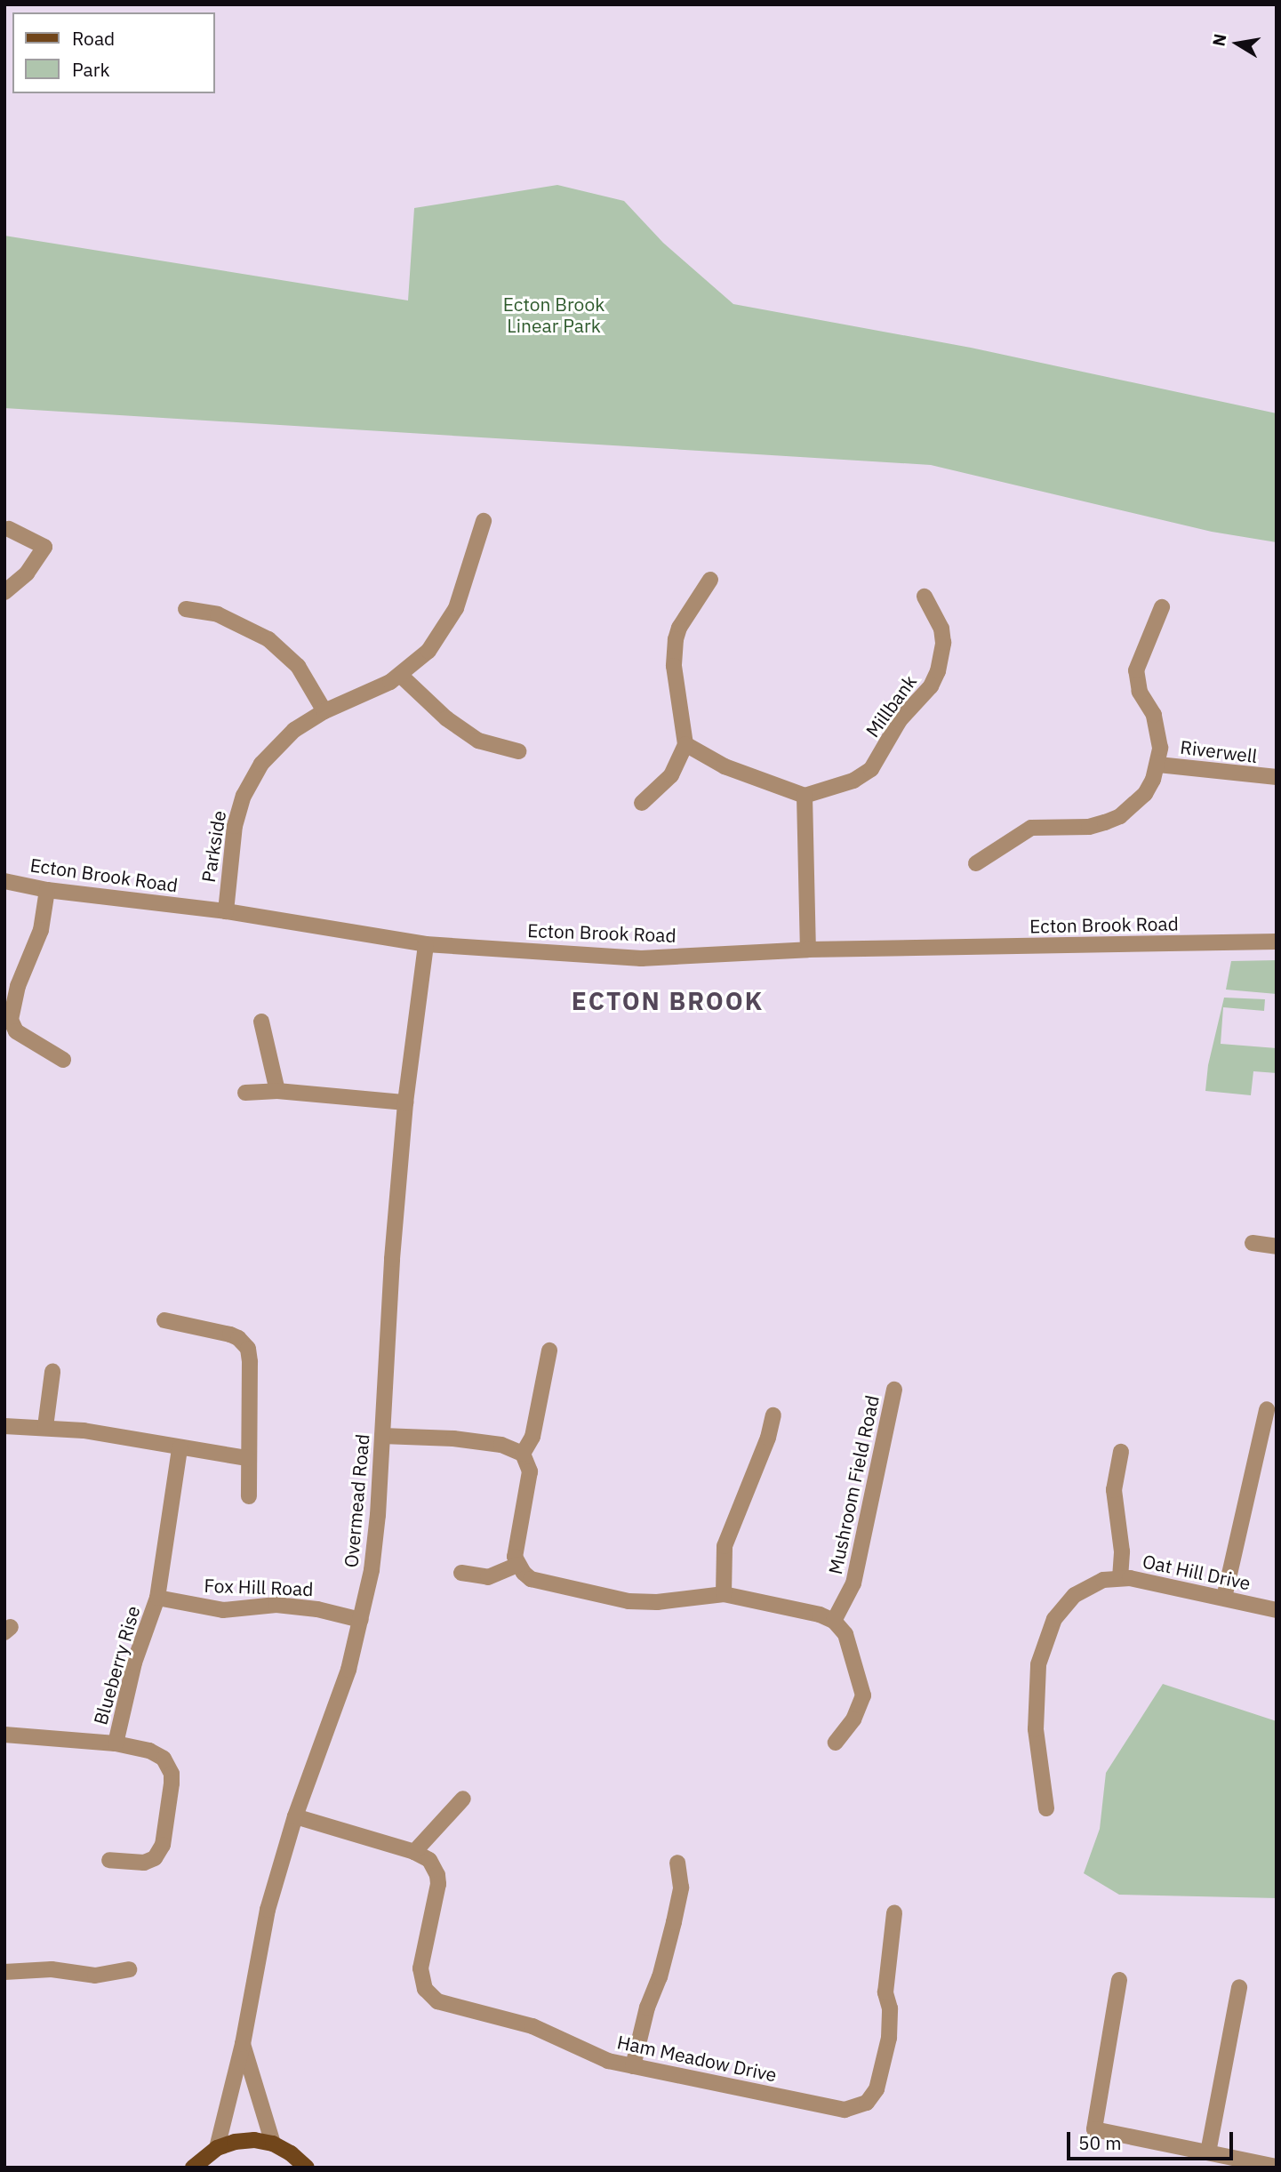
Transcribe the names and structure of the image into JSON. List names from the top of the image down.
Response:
{
  "streets": {
    "street": [
      "Millbank",
      "Riverwell",
      "Parkside",
      "Ecton Brook Road",
      "Mushroom Field Road",
      "Overmead Road",
      "Oat Hill Drive",
      "Fox Hill Road",
      "Blueberry Rise",
      "Ham Meadow Drive"
    ]
  },
  "crossings": [
    ["Parkside", "Ecton Brook Road"],
    ["Ecton Brook Road", "Overmead Road"],
    ["Overmead Road", "Fox Hill Road"],
    ["Overmead Road", "Ham Meadow Drive"],
    ["Fox Hill Road", "Blueberry Rise"]
  ],
  "districts": ["ECTON BROOK"],
  "parks": ["Ecton Brook Linear Park"],
  "legend": ["Road", "Park"],
  "scale_bar": "50 m",
  "north": "left"
}
